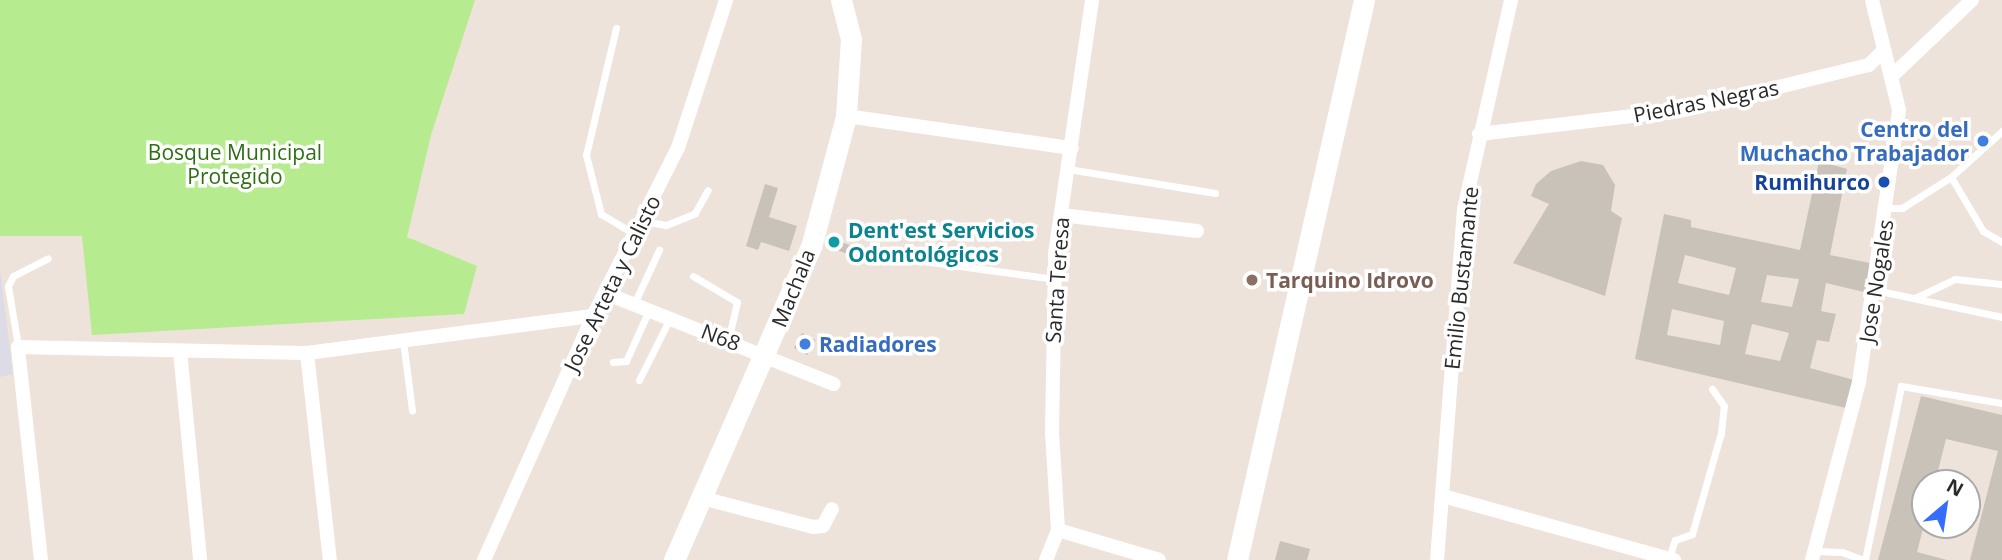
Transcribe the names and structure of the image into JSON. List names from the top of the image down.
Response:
{
  "streets": {
    "main road": ["Machala"],
    "street": [
      "Piedras Negras",
      "Emilio Bustamante",
      "Santa Teresa",
      "Jose Nogales",
      "Jose Arteta y Calisto",
      "N68"
    ]
  },
  "crossings": [
    ["Piedras Negras", "Emilio Bustamante"],
    ["Piedras Negras", "Jose Nogales"],
    ["Jose Arteta y Calisto", "N68"],
    ["Machala", "N68"]
  ],
  "parks": ["Bosque Municipal Protegido"],
  "places": [
    "Centro del Muchacho Trabajador",
    "Rumihurco",
    "Dent'est Servicios Odontológicos",
    "Tarquino Idrovo",
    "Radiadores"
  ],
  "north": "top right"
}
